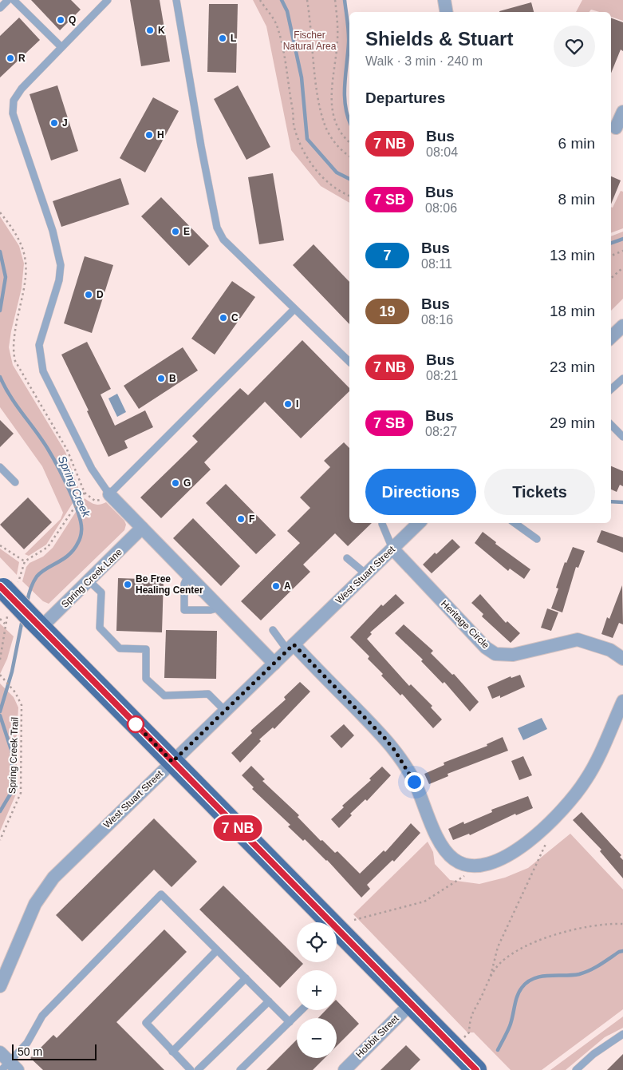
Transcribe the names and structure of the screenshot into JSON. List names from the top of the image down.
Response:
{
  "streets": {
    "street": [
      "West Stuart Street",
      "Spring Creek Lane",
      "Heritage Circle",
      "Hobbit Street"
    ],
    "path": ["Spring Creek Trail"]
  },
  "crossings": [
    ["West Stuart Street", "Heritage Circle"]
  ],
  "water": ["Spring Creek"],
  "parks": ["Fischer Natural Area"],
  "places": [
    "Q",
    "K",
    "L",
    "R",
    "J",
    "H",
    "E",
    "D",
    "C",
    "B",
    "I",
    "G",
    "F",
    "Be Free Healing Center",
    "A"
  ],
  "scale_bar": "50 m",
  "page": {
    "on_map": "7 NB",
    "heading": [
      ["Shields & Stuart", "Walk · 3 min · 240 m"],
      "Departures"
    ],
    "list": [
      {
        "mark": "7 NB",
        "name": "Bus",
        "note": "08:04",
        "value": "6 min"
      },
      {
        "mark": "7 SB",
        "name": "Bus",
        "note": "08:06",
        "value": "8 min"
      },
      {
        "mark": "7",
        "name": "Bus",
        "note": "08:11",
        "value": "13 min"
      },
      {
        "mark": "19",
        "name": "Bus",
        "note": "08:16",
        "value": "18 min"
      },
      {
        "mark": "7 NB",
        "name": "Bus",
        "note": "08:21",
        "value": "23 min"
      },
      {
        "mark": "7 SB",
        "name": "Bus",
        "note": "08:27",
        "value": "29 min"
      }
    ],
    "buttons": ["Directions", "Tickets"],
    "map_buttons": ["+", "−"],
    "scale": "50 m"
  }
}
